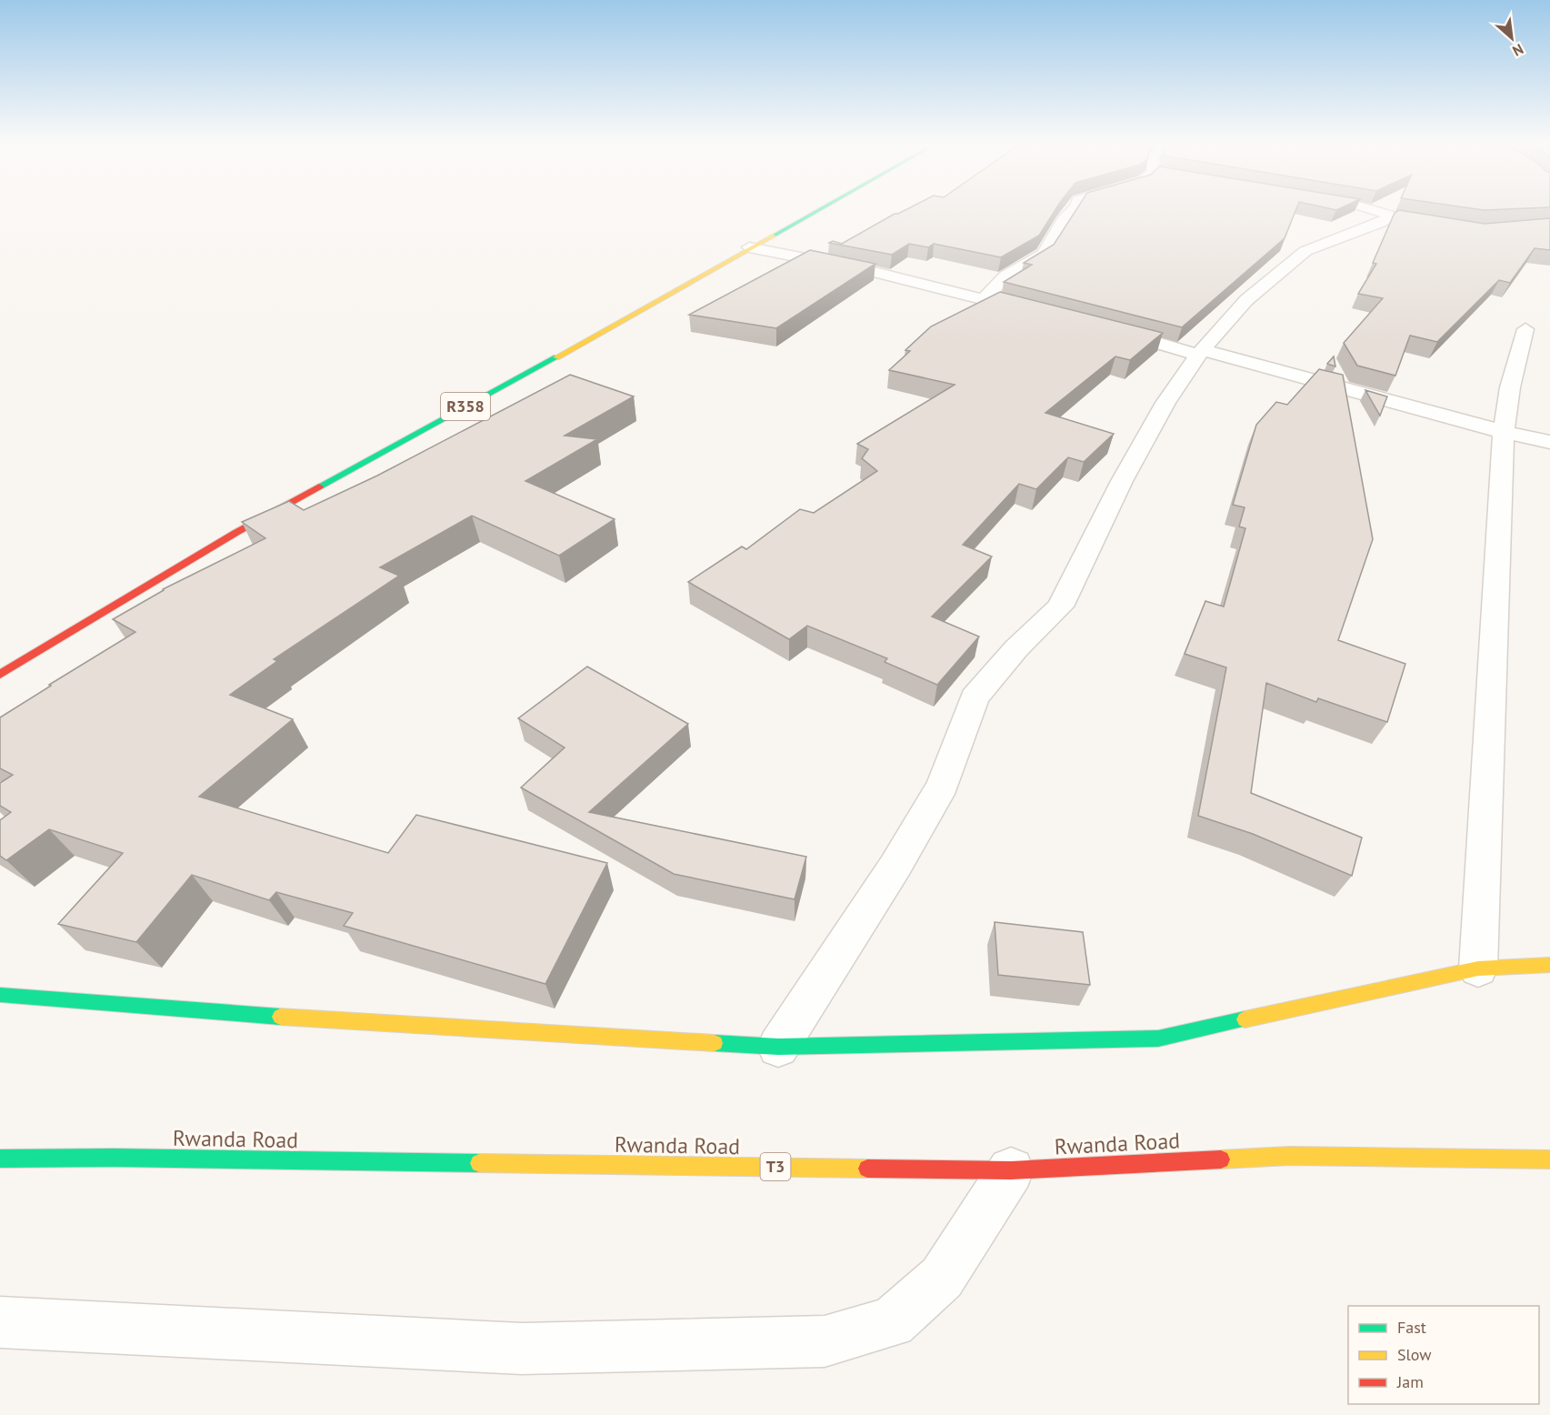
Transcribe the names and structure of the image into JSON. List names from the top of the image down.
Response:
{
  "streets": {
    "main road": ["R358", "Rwanda Road", "T3"]
  },
  "legend": ["Fast", "Slow", "Jam"],
  "north": "bottom right"
}
